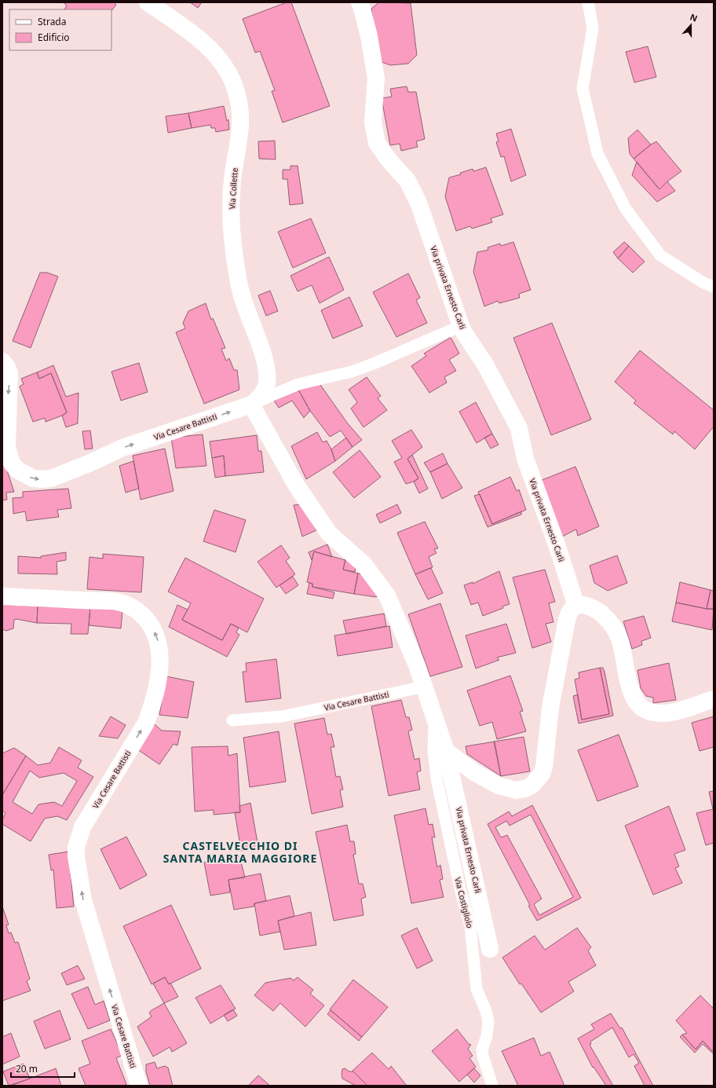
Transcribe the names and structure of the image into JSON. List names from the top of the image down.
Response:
{
  "streets": {
    "street": ["Via Collette", "Via privata Ernesto Carli", "Via Cesare Battisti"],
    "lane": ["Via Costigliolo"]
  },
  "crossings": [
    ["Via Collette", "Via privata Ernesto Carli"],
    ["Via Collette", "Via Cesare Battisti"],
    ["Via privata Ernesto Carli", "Via Cesare Battisti"],
    ["Via privata Ernesto Carli", "Via Costigliolo"]
  ],
  "districts": ["CASTELVECCHIO DI SANTA MARIA MAGGIORE"],
  "legend": ["Strada", "Edificio"],
  "scale_bar": "20 m",
  "north": "top"
}
